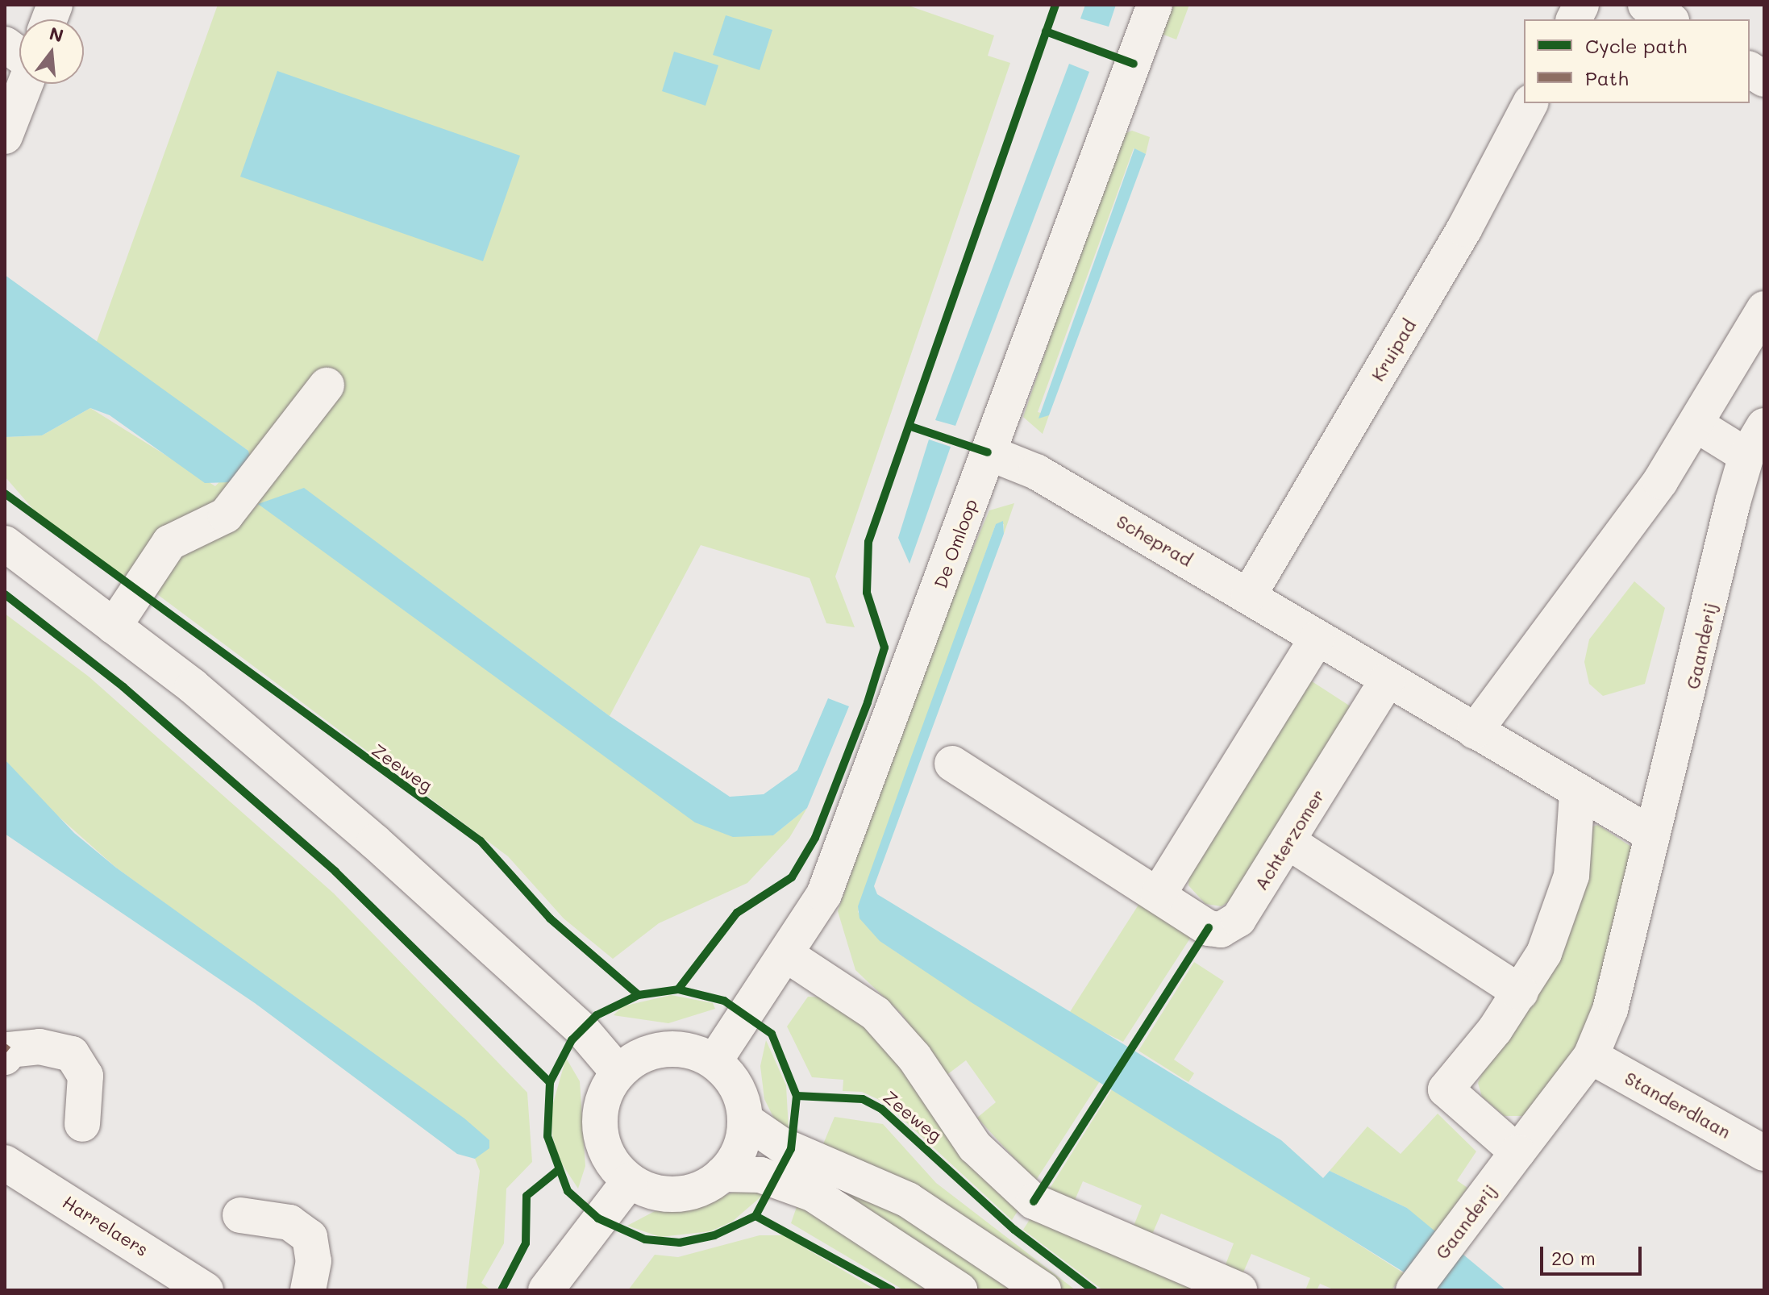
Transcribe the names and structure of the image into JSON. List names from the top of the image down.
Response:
{
  "streets": {
    "street": [
      "Kruipad",
      "Scheprad",
      "De Omloop",
      "Gaanderij",
      "Achterzomer",
      "Standerdlaan",
      "Harrelaers"
    ],
    "cycle path": ["Zeeweg"]
  },
  "crossings": [
    ["Kruipad", "Scheprad"],
    ["Scheprad", "De Omloop"],
    ["Gaanderij", "Standerdlaan"]
  ],
  "legend": ["Cycle path", "Path"],
  "scale_bar": "20 m",
  "north": "top"
}
